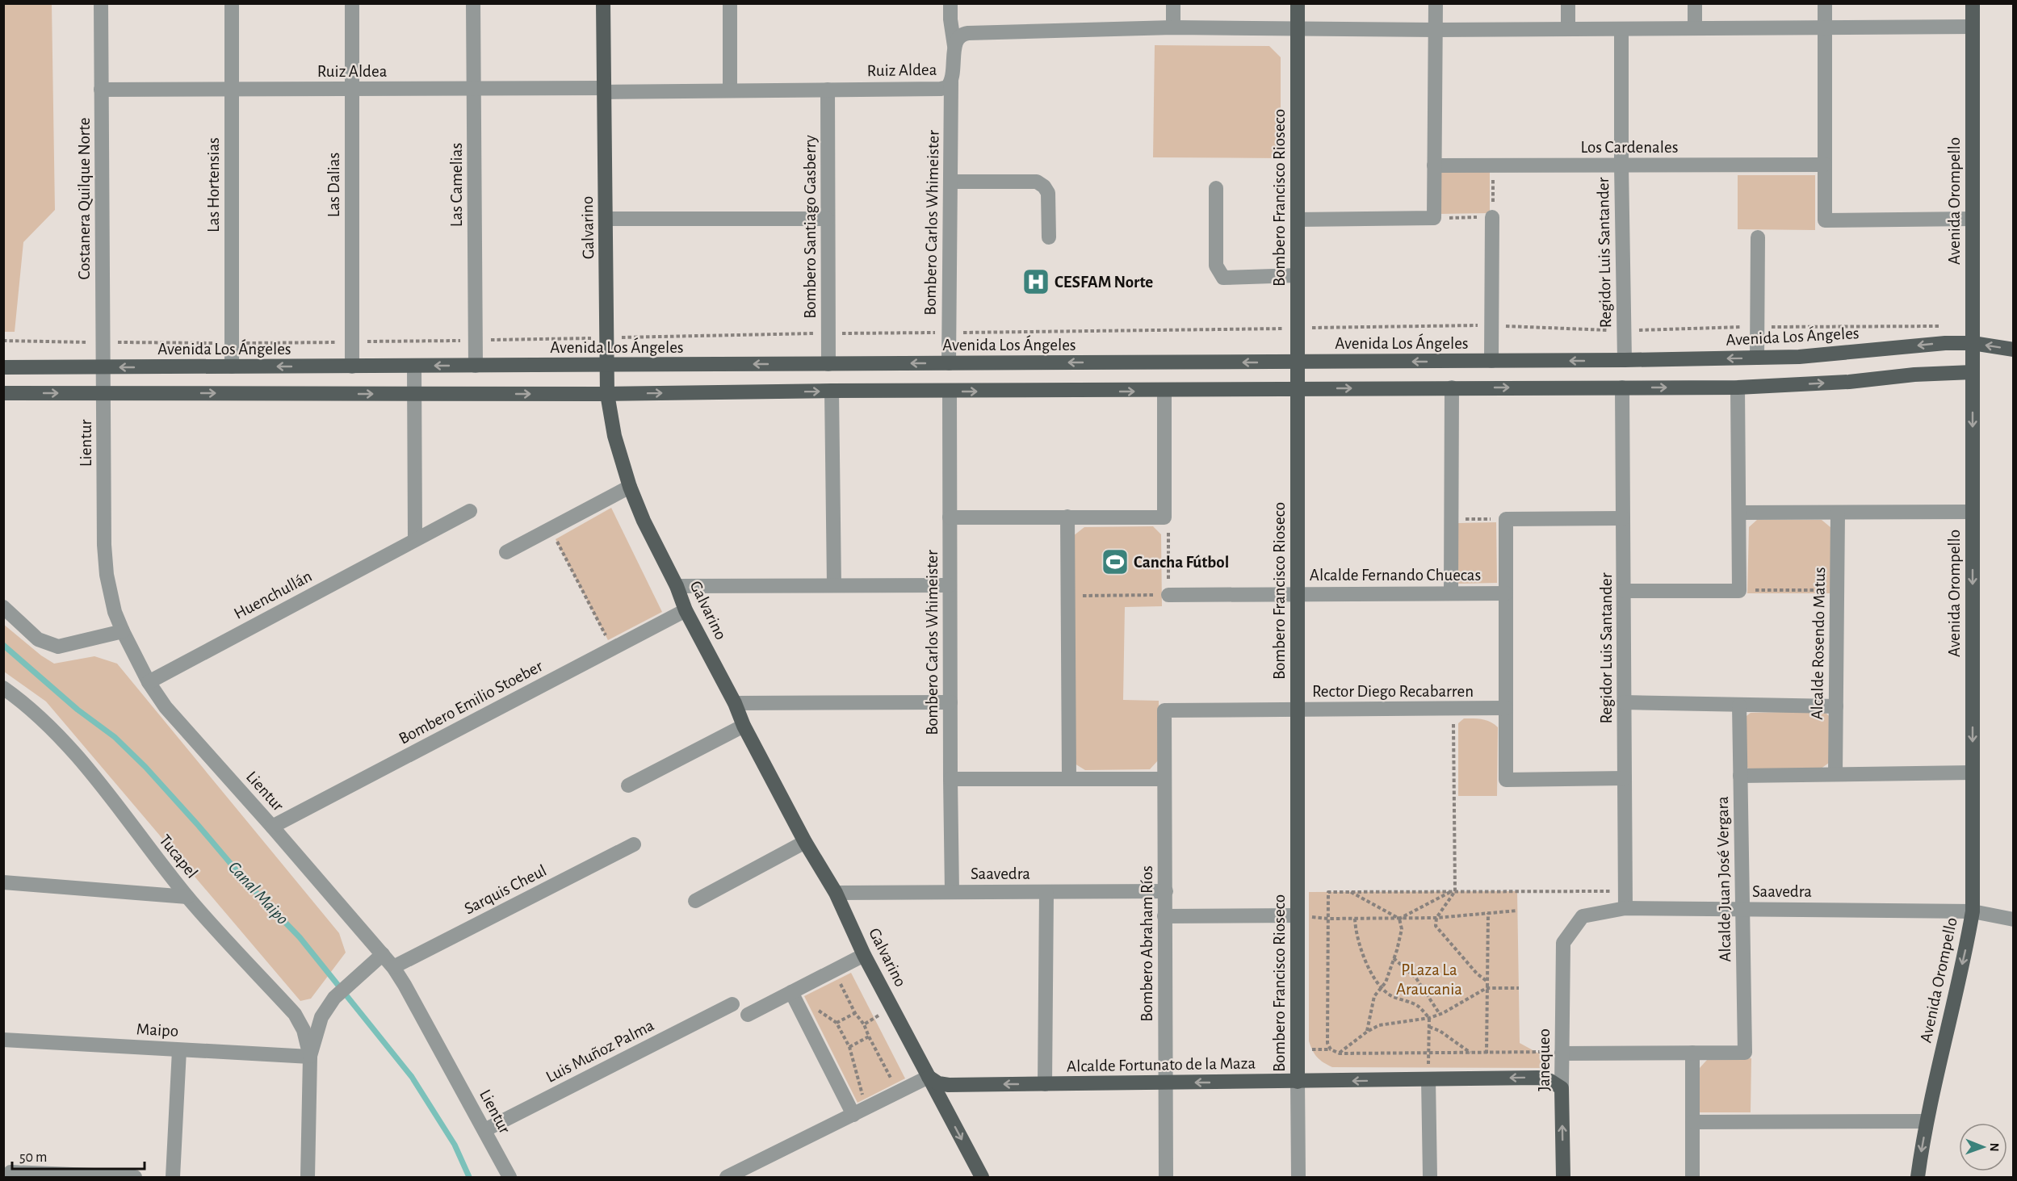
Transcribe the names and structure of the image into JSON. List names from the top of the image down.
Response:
{
  "streets": {
    "main road": [
      "Bombero Francisco Rioseco",
      "Avenida Orompello",
      "Galvarino",
      "Avenida Los Ángeles",
      "Janequeo",
      "Alcalde Fortunato de la Maza"
    ],
    "street": [
      "Ruiz Aldea",
      "Los Cardenales",
      "Las Hortensias",
      "Las Dalias",
      "Las Camelias",
      "Costanera Quilque Norte",
      "Bombero Carlos Whimeister",
      "Bombero Santiago Gasberry",
      "Regidor Luis Santander",
      "Lientur",
      "Alcalde Fernando Chuecas",
      "Huenchullán",
      "Alcalde Rosendo Matus",
      "Rector Diego Recabarren",
      "Bombero Emilio Stoeber",
      "Tucapel",
      "Saavedra",
      "Alcalde Juan José Vergara",
      "Sarquis Cheul",
      "Bombero Abraham Ríos",
      "Maipo",
      "Luis Muñoz Palma"
    ]
  },
  "crossings": [
    ["Ruiz Aldea", "Las Hortensias"],
    ["Ruiz Aldea", "Las Dalias"],
    ["Ruiz Aldea", "Las Camelias"],
    ["Ruiz Aldea", "Bombero Francisco Rioseco"],
    ["Ruiz Aldea", "Costanera Quilque Norte"],
    ["Ruiz Aldea", "Avenida Orompello"],
    ["Ruiz Aldea", "Bombero Carlos Whimeister"],
    ["Ruiz Aldea", "Bombero Santiago Gasberry"],
    ["Ruiz Aldea", "Galvarino"],
    ["Ruiz Aldea", "Regidor Luis Santander"],
    ["Los Cardenales", "Regidor Luis Santander"],
    ["Las Hortensias", "Avenida Los Ángeles"],
    ["Las Dalias", "Avenida Los Ángeles"],
    ["Las Camelias", "Avenida Los Ángeles"],
    ["Bombero Francisco Rioseco", "Avenida Los Ángeles"],
    ["Bombero Francisco Rioseco", "Alcalde Fernando Chuecas"],
    ["Bombero Francisco Rioseco", "Rector Diego Recabarren"],
    ["Bombero Francisco Rioseco", "Alcalde Fortunato de la Maza"],
    ["Costanera Quilque Norte", "Avenida Los Ángeles"],
    ["Costanera Quilque Norte", "Lientur"],
    ["Avenida Orompello", "Avenida Los Ángeles"],
    ["Avenida Orompello", "Saavedra"],
    ["Bombero Carlos Whimeister", "Avenida Los Ángeles"],
    ["Bombero Carlos Whimeister", "Saavedra"],
    ["Bombero Santiago Gasberry", "Avenida Los Ángeles"],
    ["Galvarino", "Avenida Los Ángeles"],
    ["Galvarino", "Bombero Emilio Stoeber"],
    ["Galvarino", "Saavedra"],
    ["Galvarino", "Alcalde Fortunato de la Maza"],
    ["Regidor Luis Santander", "Avenida Los Ángeles"],
    ["Regidor Luis Santander", "Saavedra"],
    ["Lientur", "Huenchullán"],
    ["Lientur", "Bombero Emilio Stoeber"],
    ["Lientur", "Tucapel"],
    ["Lientur", "Sarquis Cheul"],
    ["Lientur", "Luis Muñoz Palma"],
    ["Rector Diego Recabarren", "Bombero Abraham Ríos"],
    ["Tucapel", "Maipo"],
    ["Saavedra", "Alcalde Juan José Vergara"],
    ["Saavedra", "Bombero Abraham Ríos"],
    ["Saavedra", "Janequeo"],
    ["Bombero Abraham Ríos", "Alcalde Fortunato de la Maza"],
    ["Janequeo", "Alcalde Fortunato de la Maza"]
  ],
  "one_way": ["Avenida Orompello", "Alcalde Fortunato de la Maza"],
  "water": ["Canal Maipo"],
  "parks": ["PLaza La Araucania"],
  "places": {
    "hospital": ["CESFAM Norte"],
    "sports": ["Cancha Fútbol"]
  },
  "scale_bar": "50 m",
  "north": "right"
}
